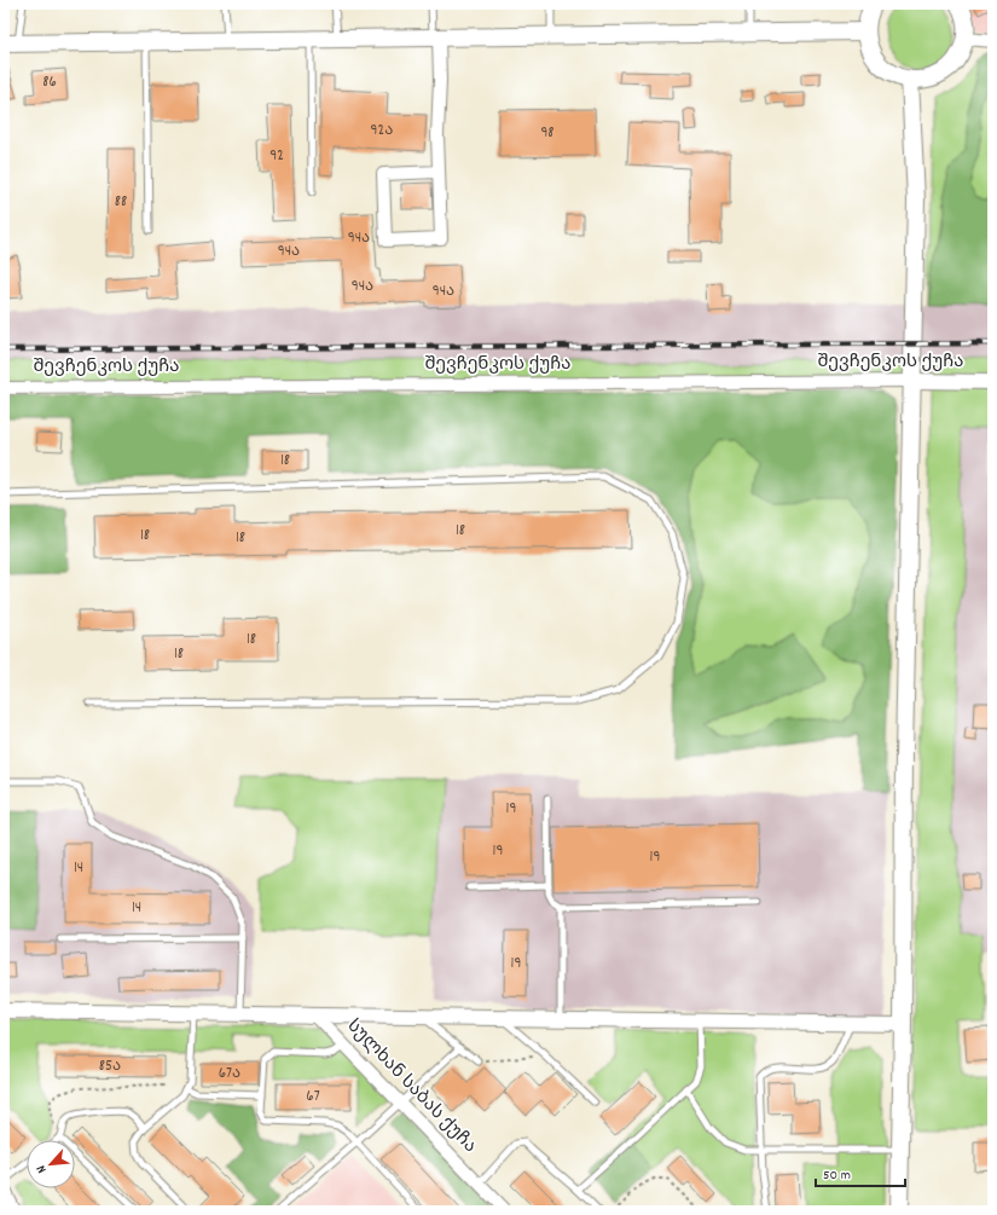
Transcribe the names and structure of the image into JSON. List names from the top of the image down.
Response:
{
  "streets": {
    "street": ["შევჩენკოს ქუჩა", "სულხან საბას ქუჩა"]
  },
  "house_numbers": [
    "86",
    "92ა",
    "98",
    "92",
    "88",
    "94ა",
    "94ა",
    "94ა",
    "94ა",
    "18",
    "18",
    "18",
    "18",
    "18",
    "18",
    "19",
    "19",
    "19",
    "14",
    "14",
    "19",
    "85ა",
    "67ა",
    "67"
  ],
  "scale_bar": "50 m",
  "north": "bottom left"
}
